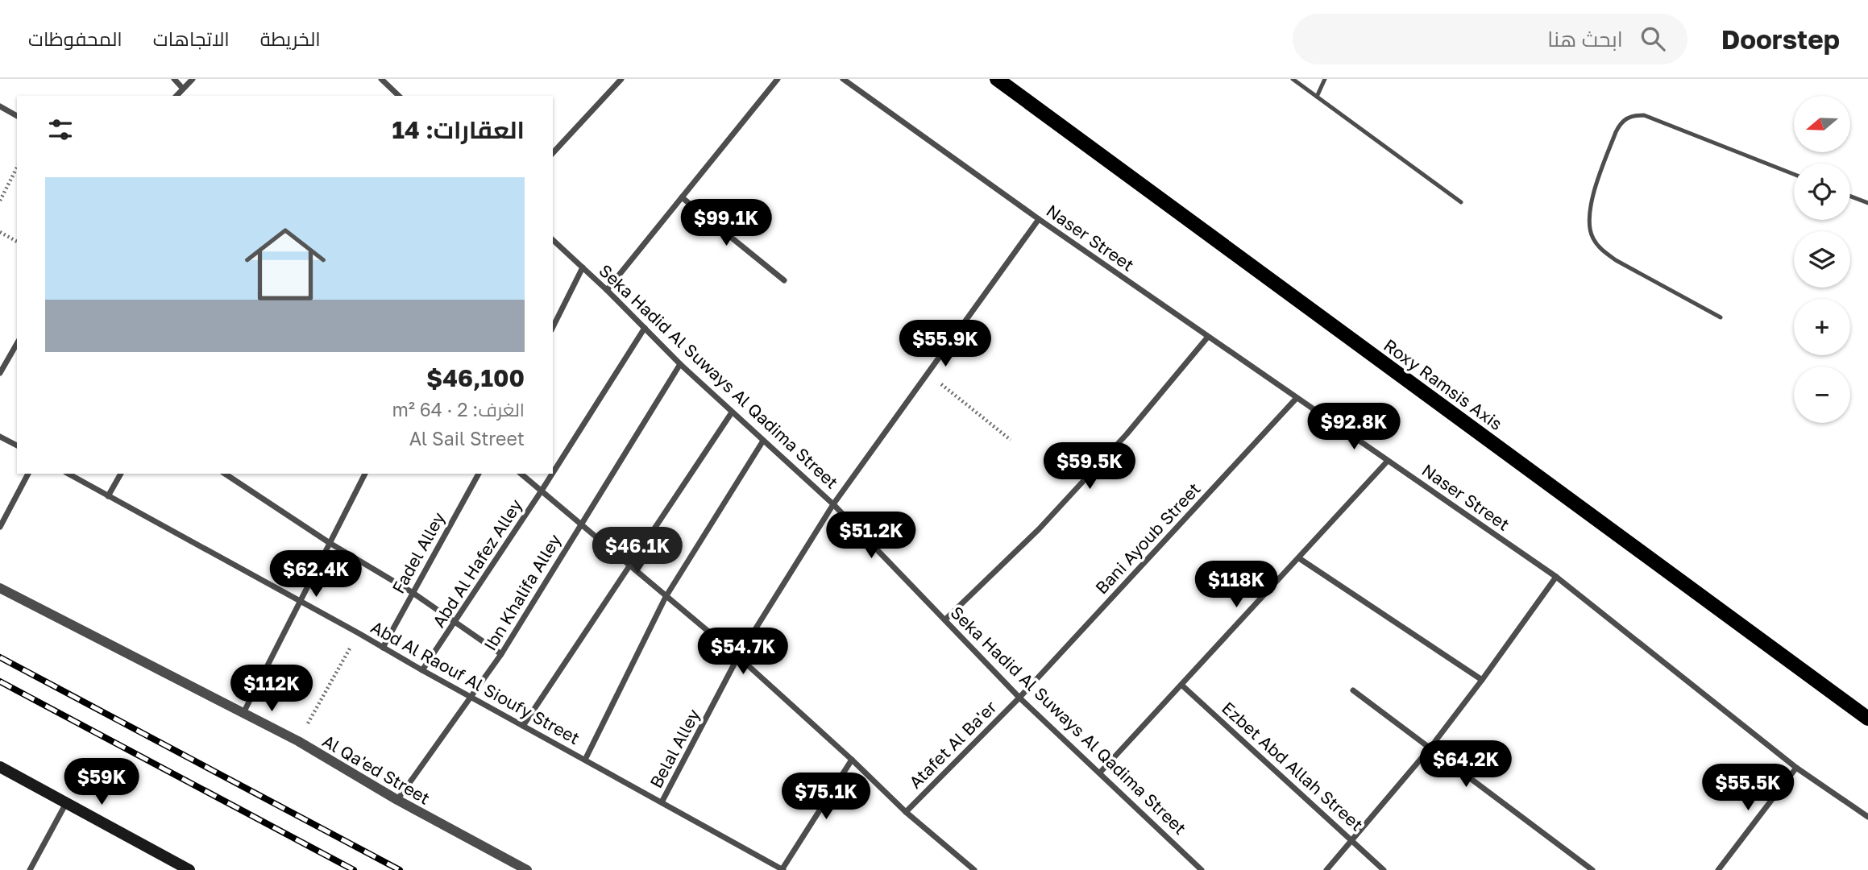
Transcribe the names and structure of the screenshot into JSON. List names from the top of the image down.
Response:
{
  "streets": {
    "main road": ["Roxy Ramsis Axis"],
    "street": [
      "Naser Street",
      "Seka Hadid Al Suways Al Qadima Street",
      "Bani Ayoub Street",
      "Fadel Alley",
      "Abd Al Hafez Alley",
      "Ibn Khalifa Alley",
      "Abd Al Raouf Al Sioufy Street",
      "Atafet Al Ba'er",
      "Belal Alley",
      "Ezbet Abd Allah Street",
      "Al Qa'ed Street"
    ]
  },
  "crossings": [
    ["Naser Street", "Bani Ayoub Street"],
    ["Naser Street", "Belal Alley"],
    ["Seka Hadid Al Suways Al Qadima Street", "Bani Ayoub Street"],
    ["Seka Hadid Al Suways Al Qadima Street", "Abd Al Hafez Alley"],
    ["Seka Hadid Al Suways Al Qadima Street", "Ibn Khalifa Alley"],
    ["Seka Hadid Al Suways Al Qadima Street", "Atafet Al Ba'er"],
    ["Seka Hadid Al Suways Al Qadima Street", "Belal Alley"],
    ["Bani Ayoub Street", "Atafet Al Ba'er"],
    ["Fadel Alley", "Abd Al Raouf Al Sioufy Street"],
    ["Abd Al Hafez Alley", "Abd Al Raouf Al Sioufy Street"],
    ["Ibn Khalifa Alley", "Abd Al Raouf Al Sioufy Street"],
    ["Ibn Khalifa Alley", "Al Qa'ed Street"],
    ["Abd Al Raouf Al Sioufy Street", "Belal Alley"]
  ],
  "north": "left",
  "page": {
    "header": "Doorstep",
    "search": "ابحث هنا",
    "nav": ["الخريطة", "الاتجاهات", "المحفوظات"],
    "map_buttons": ["+", "−"],
    "heading": "العقارات: 14",
    "list": [
      {
        "name": "$46,100",
        "note": "الغرف: 2 · 64 m² · Al Sail Street"
      }
    ],
    "price": [
      "$99.1K",
      "$55.9K",
      "$92.8K",
      "$59.5K",
      "$51.2K",
      "$46.1K",
      "$62.4K",
      "$118K",
      "$54.7K",
      "$112K",
      "$64.2K",
      "$59K",
      "$55.5K",
      "$75.1K"
    ]
  }
}
